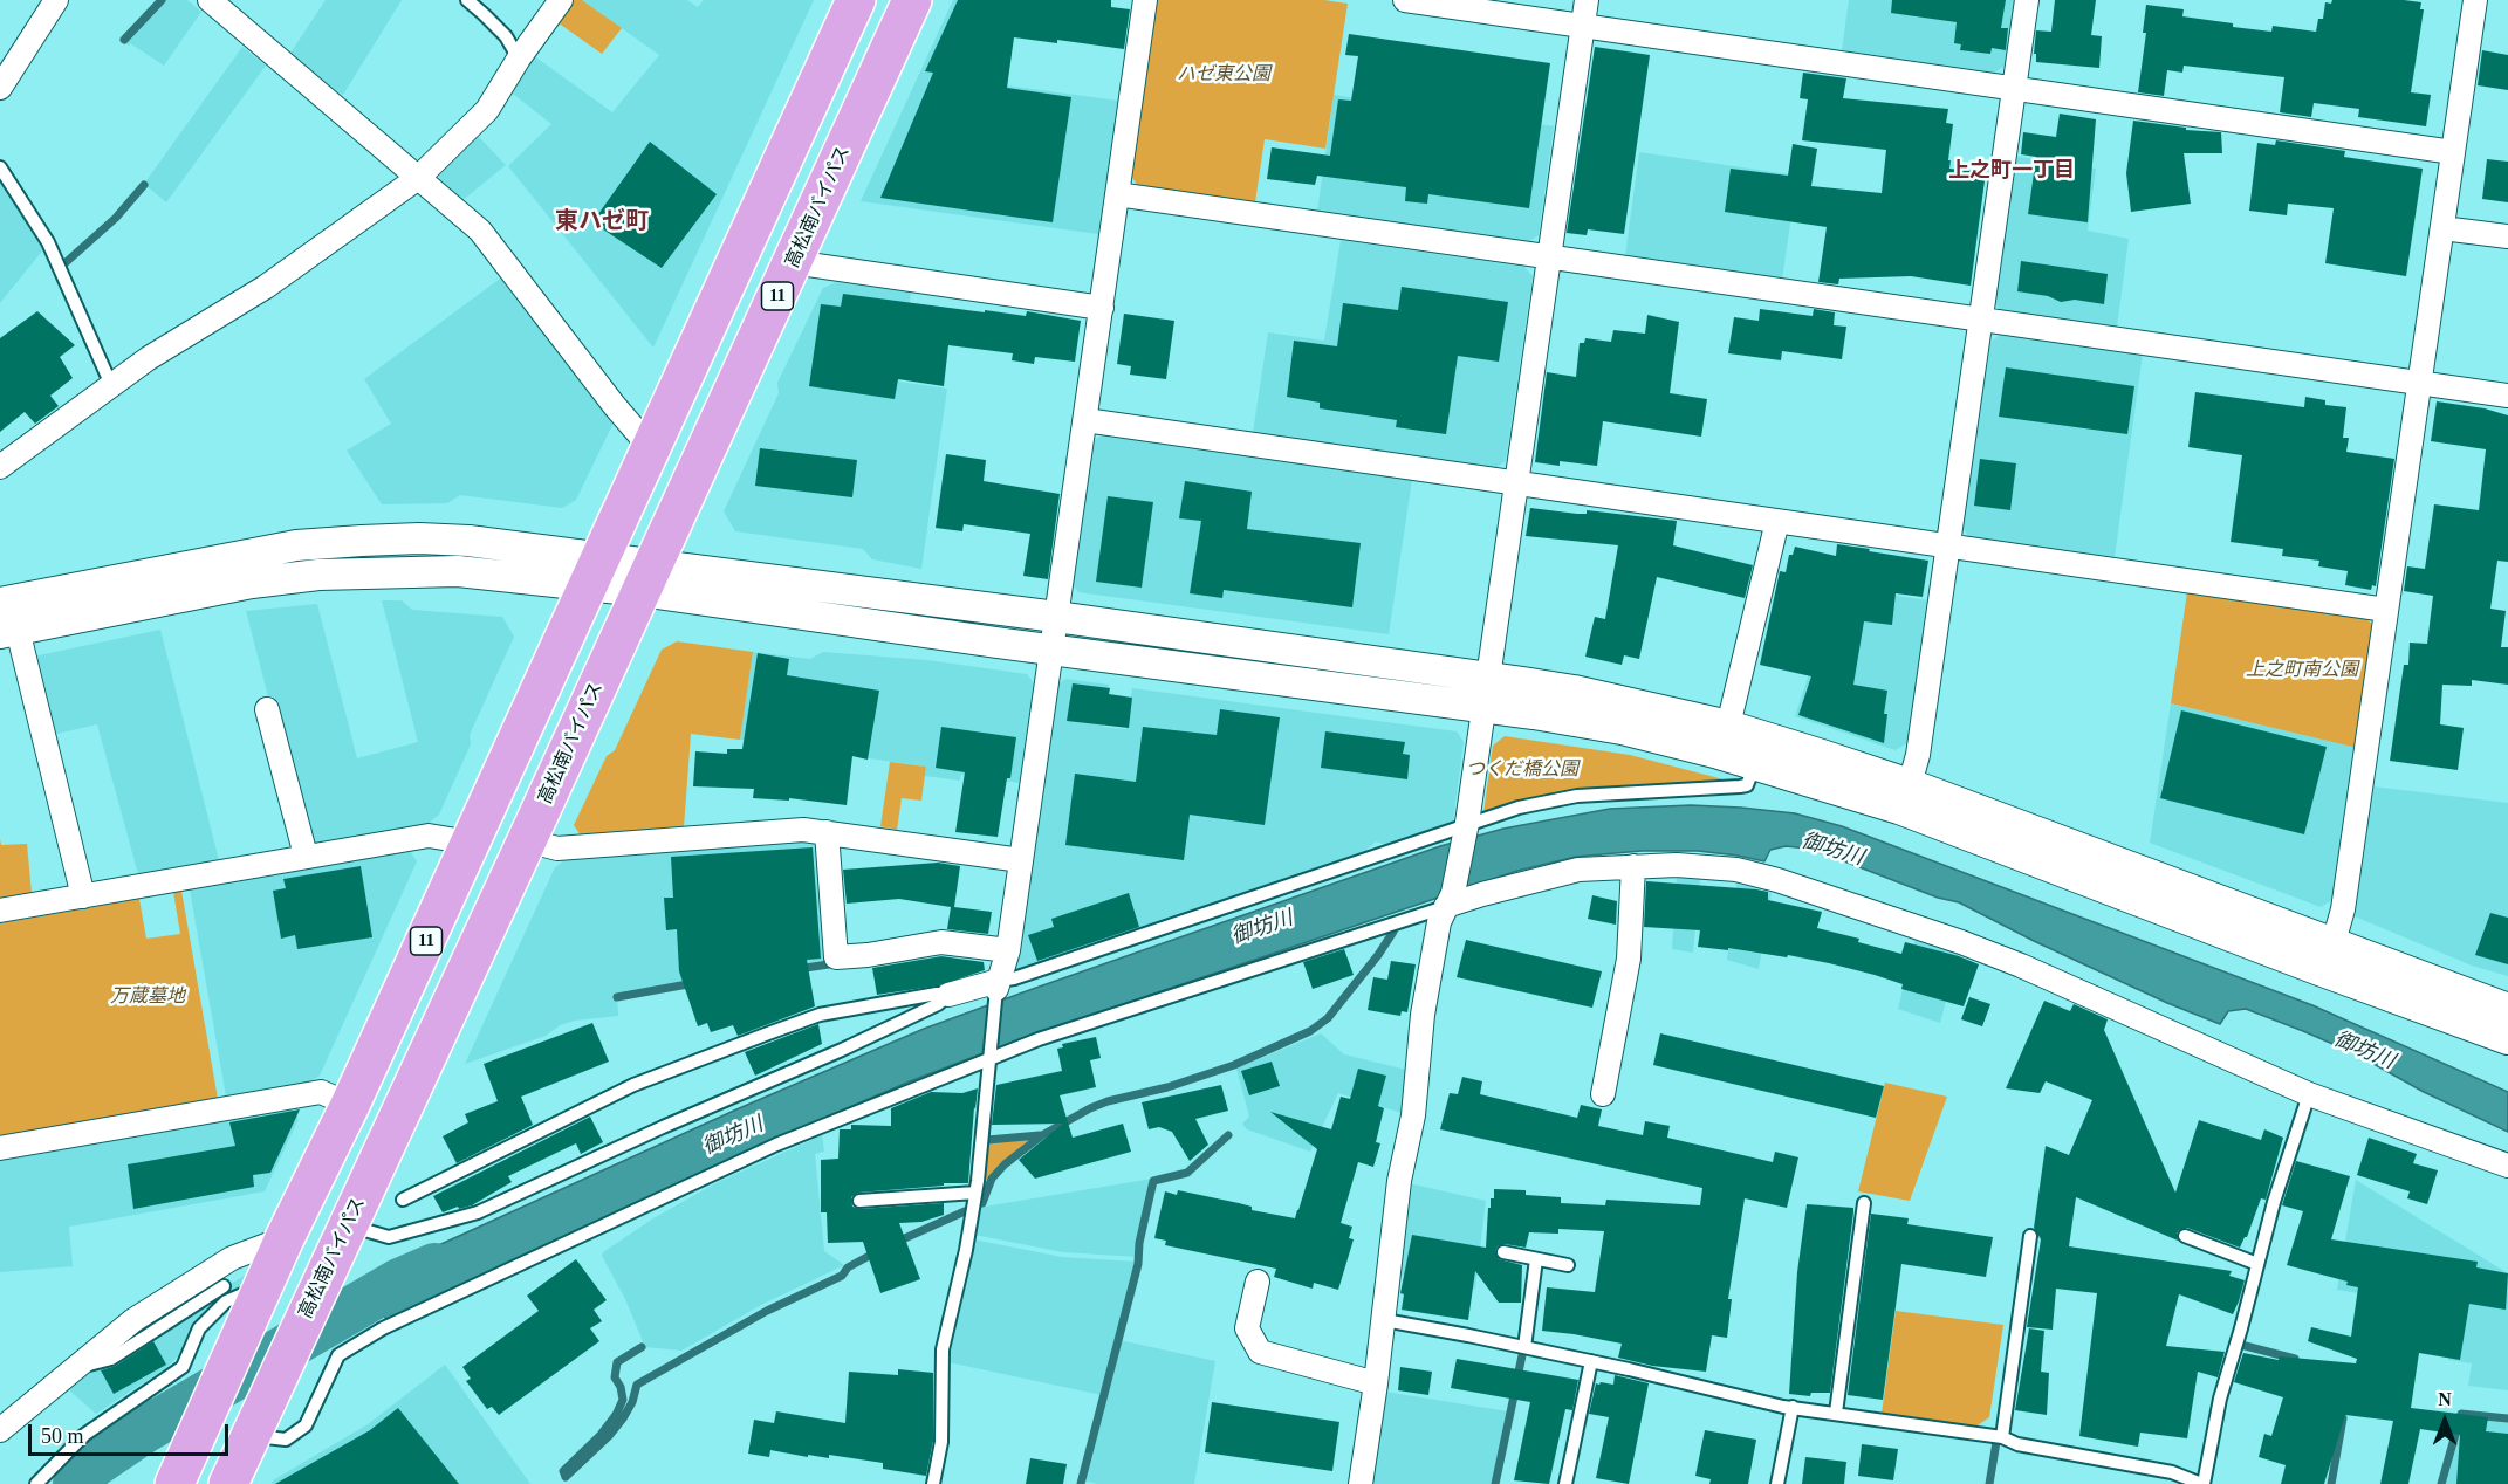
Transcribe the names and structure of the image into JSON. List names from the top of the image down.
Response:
{
  "streets": {
    "highway": ["高松南バイパス", "11"]
  },
  "districts": ["上之町一丁目", "東ハゼ町"],
  "water": ["御坊川"],
  "parks": [
    "ハゼ東公園",
    "上之町南公園",
    "つくだ橋公園",
    "万蔵墓地"
  ],
  "scale_bar": "50 m",
  "north": "top"
}
